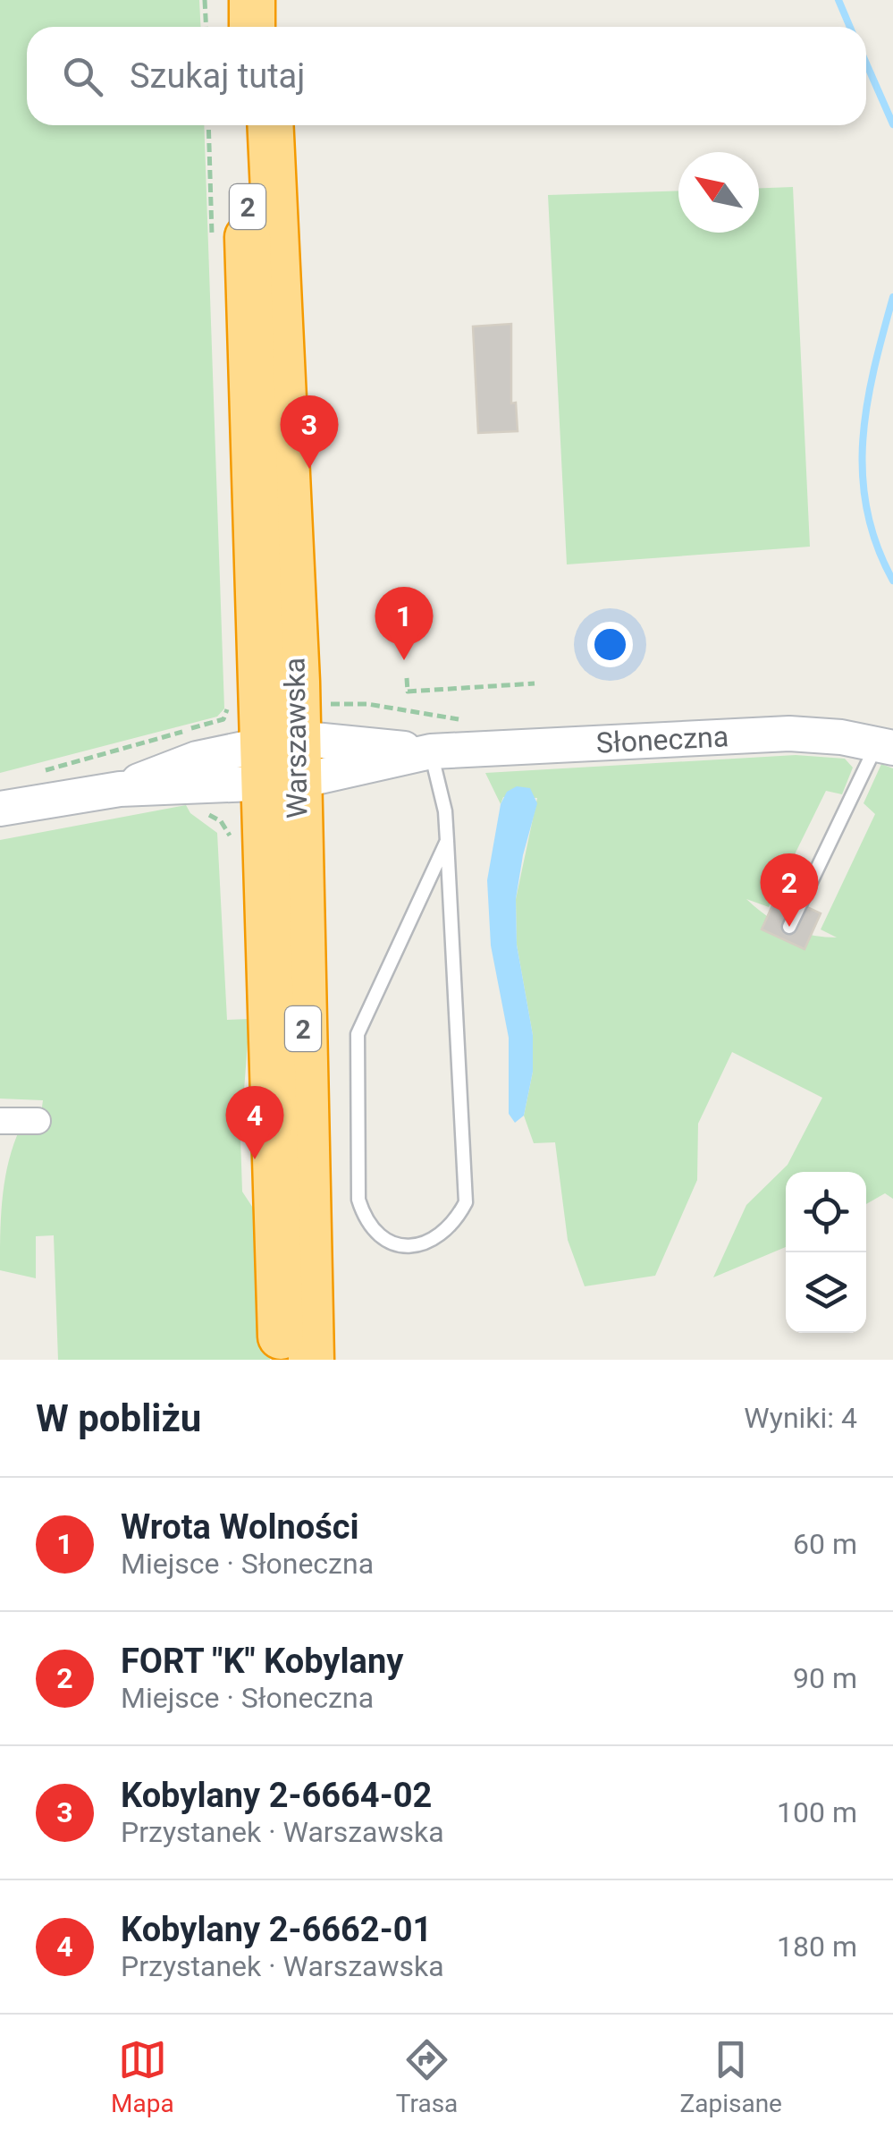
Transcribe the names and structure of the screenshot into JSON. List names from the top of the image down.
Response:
{
  "streets": {
    "highway": ["2", "Warszawska"],
    "street": ["Słoneczna"]
  },
  "crossings": [
    ["Warszawska", "Słoneczna"]
  ],
  "north": "top left",
  "page": {
    "search": "Szukaj tutaj",
    "pins": [
      "3",
      "1",
      "2",
      "4"
    ],
    "heading": ["W pobliżu", "Wyniki: 4"],
    "list": [
      {
        "mark": "1",
        "name": "Wrota Wolności",
        "note": "Miejsce · Słoneczna",
        "value": "60 m"
      },
      {
        "mark": "2",
        "name": "FORT \"K\" Kobylany",
        "note": "Miejsce · Słoneczna",
        "value": "90 m"
      },
      {
        "mark": "3",
        "name": "Kobylany 2-6664-02",
        "note": "Przystanek · Warszawska",
        "value": "100 m"
      },
      {
        "mark": "4",
        "name": "Kobylany 2-6662-01",
        "note": "Przystanek · Warszawska",
        "value": "180 m"
      }
    ],
    "nav": ["Mapa", "Trasa", "Zapisane"]
  }
}
